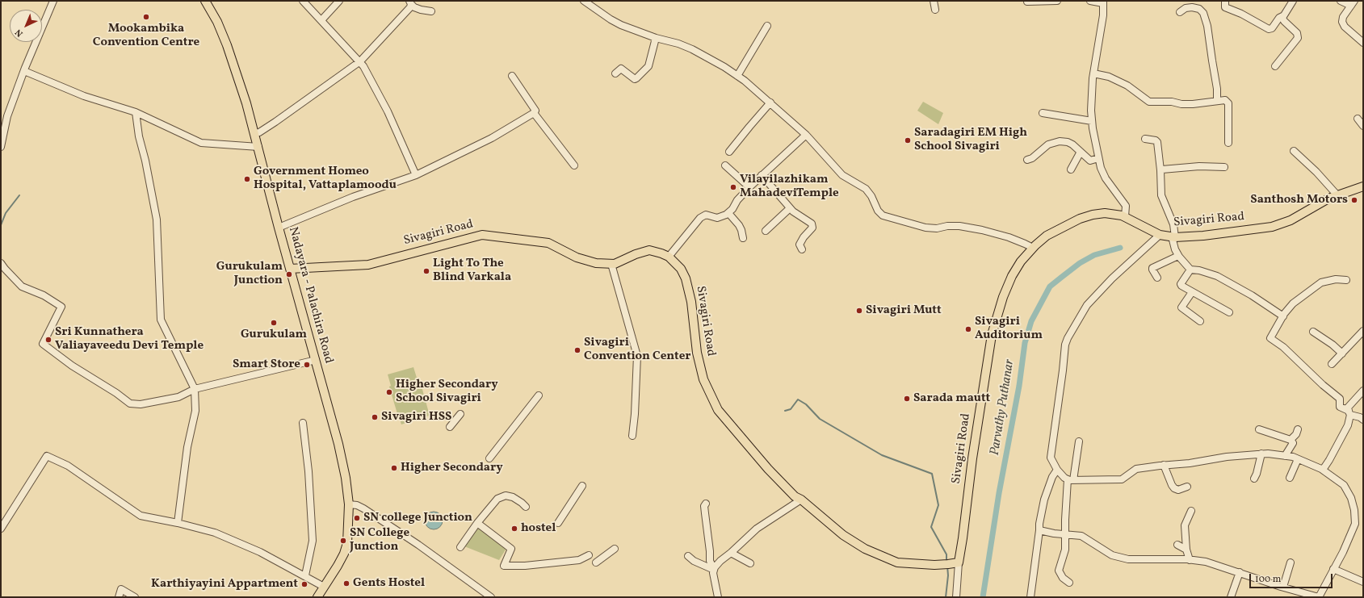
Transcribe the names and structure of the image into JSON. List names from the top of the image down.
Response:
{
  "streets": {
    "main road": ["Sivagiri Road", "Nadayara - Palachira Road"]
  },
  "crossings": [
    ["Sivagiri Road", "Nadayara - Palachira Road"]
  ],
  "water": ["Parvathy Puthanar"],
  "places": [
    "Mookambika Convention Centre",
    "Saradagiri EM High School Sivagiri",
    "Government Homeo Hospital, Vattaplamoodu",
    "Vilayilazhikam MahadeviTemple",
    "Santhosh Motors",
    "Light To The Blind Varkala",
    "Gurukulam Junction",
    "Sivagiri Mutt",
    "Gurukulam",
    "Sivagiri Auditorium",
    "Sri Kunnathera Valiayaveedu Devi Temple",
    "Sivagiri Convention Center",
    "Smart Store",
    "Higher Secondary School Sivagiri",
    "Sarada mautt",
    "Sivagiri HSS",
    "Higher Secondary",
    "SN college Junction",
    "hostel",
    "SN College Junction",
    "Gents Hostel",
    "Karthiyayini Appartment"
  ],
  "scale_bar": "100 m",
  "north": "bottom left"
}
